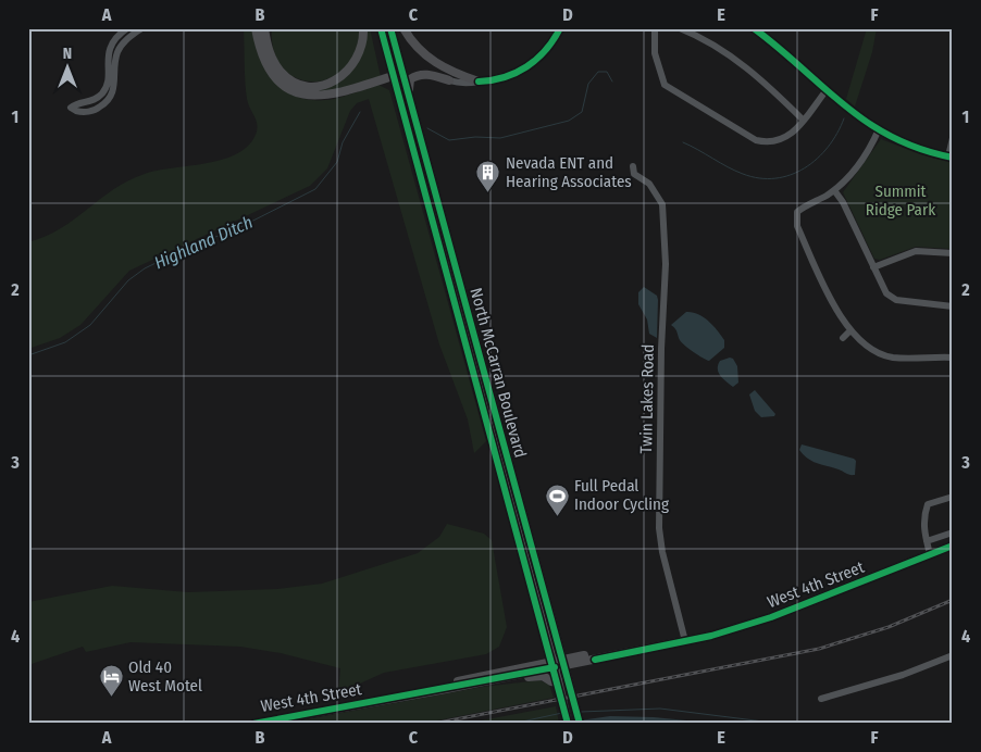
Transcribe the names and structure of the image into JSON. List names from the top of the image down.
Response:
{
  "streets": {
    "main road": ["North McCarran Boulevard", "West 4th Street"],
    "street": ["Twin Lakes Road"]
  },
  "crossings": [
    ["North McCarran Boulevard", "West 4th Street"],
    ["Twin Lakes Road", "West 4th Street"]
  ],
  "water": ["Highland Ditch"],
  "parks": ["Summit Ridge Park"],
  "places": {
    "building": ["Nevada ENT and Hearing Associates"],
    "sports": ["Full Pedal Indoor Cycling"],
    "hotel": ["Old 40 West Motel"]
  },
  "north": "top",
  "grid": {
    "columns": [
      "A",
      "B",
      "C",
      "D",
      "E",
      "F"
    ],
    "rows": [
      "1",
      "2",
      "3",
      "4"
    ]
  }
}
